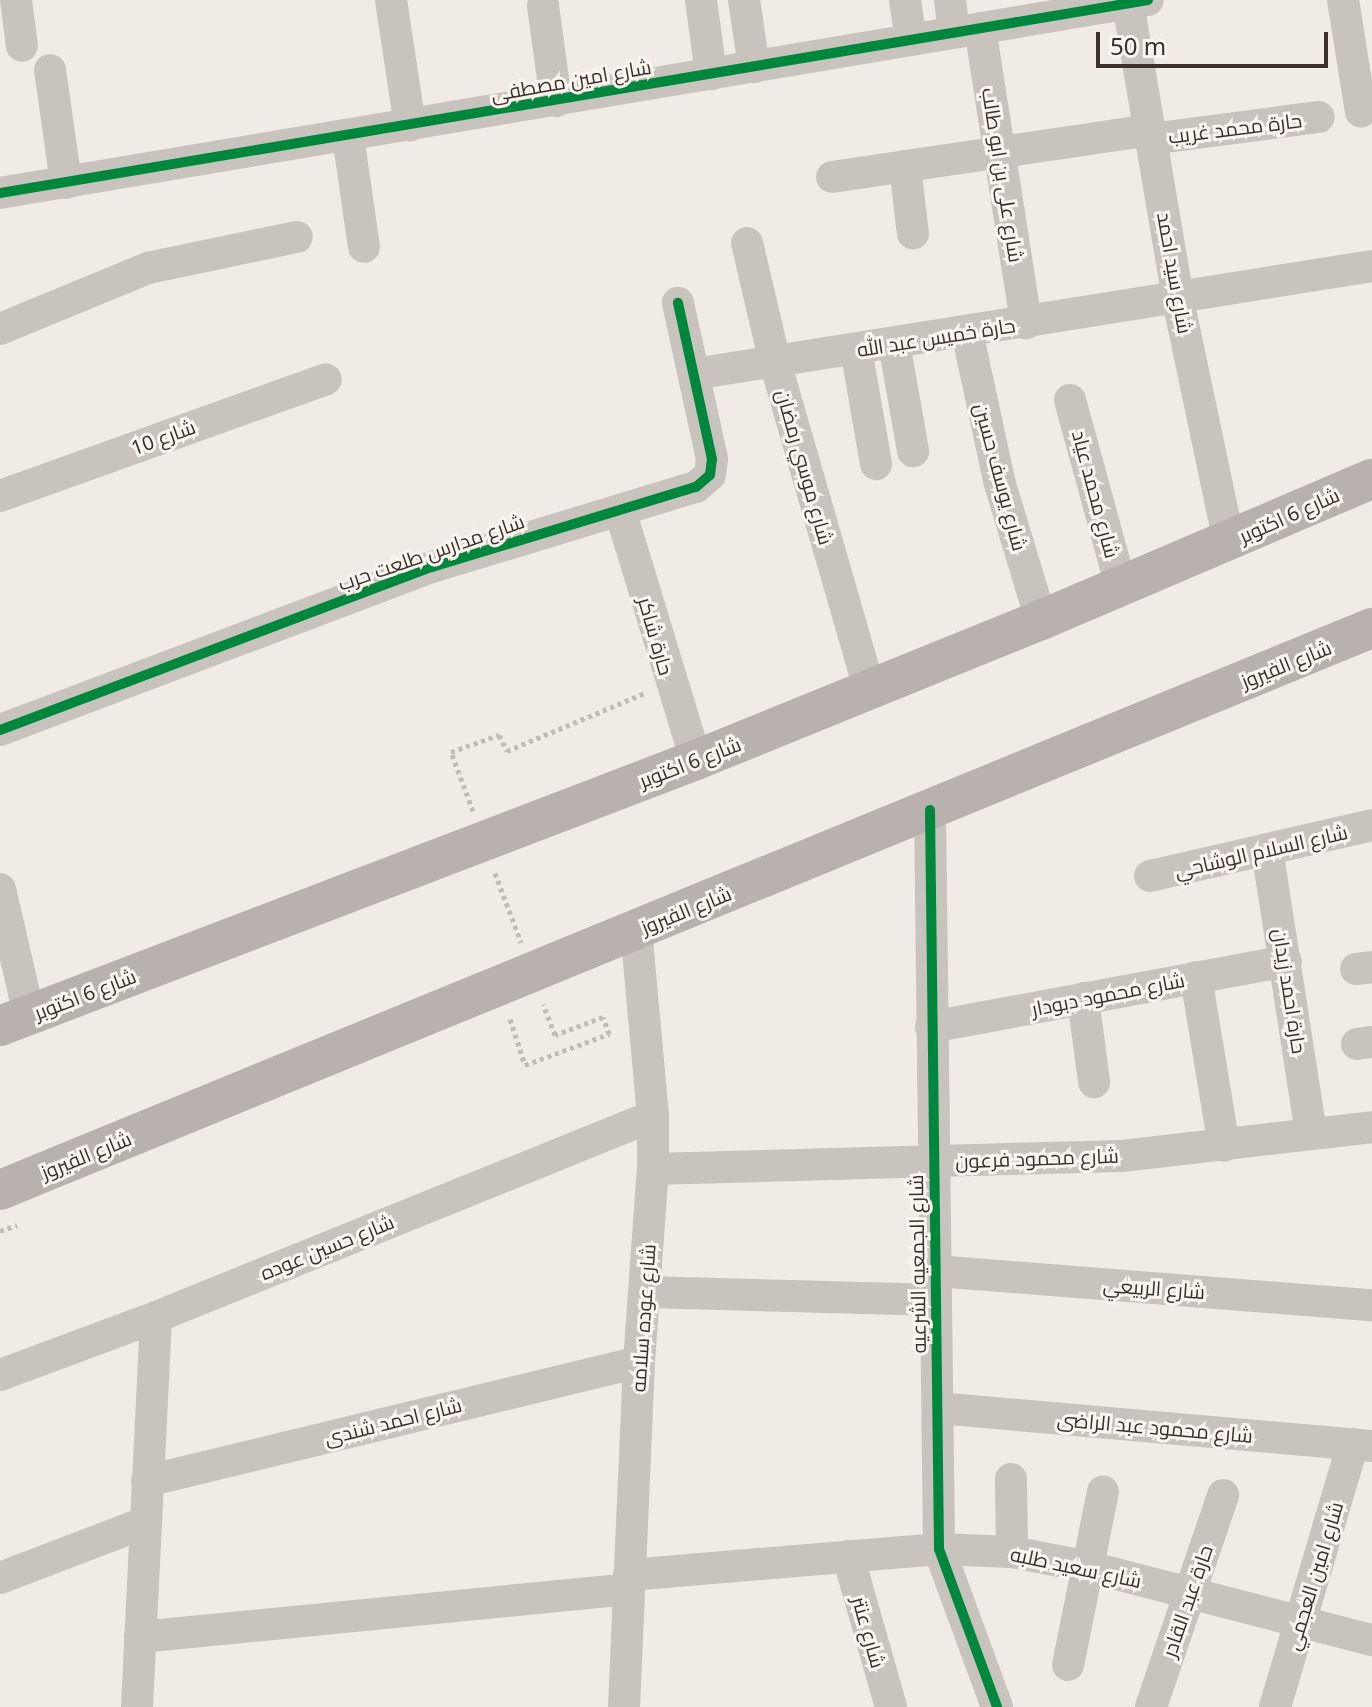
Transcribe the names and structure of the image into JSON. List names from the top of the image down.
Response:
{
  "streets": {
    "main road": ["شارع 6 اكتوبر", "شارع الفيروز"],
    "street": [
      "شارع امين مصطفى",
      "حارة محمد غريب",
      "شارع على بن ابو طالب",
      "شارع سيد احمد",
      "حارة خميس عبد الله",
      "شارع 10",
      "شارع موسي رمضان",
      "شارع يوسف حسين",
      "شارع محمد عياد",
      "شارع مدارس طلعت حرب",
      "حارة شاكر",
      "شارع السلام الوشاحي",
      "حارة احمد زيدان",
      "شارع محمود دبودار",
      "شارع محمود فرعون",
      "شارع حسين عوده",
      "شارع الجمعيه الشرعيه",
      "شارع الربيعي",
      "شارع عوده سلامه",
      "شارع احمد شندى",
      "شارع محمود عبد الراضى",
      "شارع سعيد طلبه",
      "شارع امين العجمي",
      "حارة عبد القادر",
      "شارع عنتر"
    ]
  },
  "crossings": [
    ["شارع امين مصطفى", "شارع على بن ابو طالب"],
    ["شارع امين مصطفى", "شارع سيد احمد"],
    ["حارة محمد غريب", "شارع على بن ابو طالب"],
    ["حارة محمد غريب", "شارع سيد احمد"],
    ["شارع على بن ابو طالب", "حارة خميس عبد الله"],
    ["شارع سيد احمد", "حارة خميس عبد الله"],
    ["شارع سيد احمد", "شارع 6 اكتوبر"],
    ["حارة خميس عبد الله", "شارع موسي رمضان"],
    ["حارة خميس عبد الله", "شارع يوسف حسين"],
    ["حارة خميس عبد الله", "شارع مدارس طلعت حرب"],
    ["شارع موسي رمضان", "شارع 6 اكتوبر"],
    ["شارع يوسف حسين", "شارع 6 اكتوبر"],
    ["شارع محمد عياد", "شارع 6 اكتوبر"],
    ["شارع 6 اكتوبر", "حارة شاكر"],
    ["شارع مدارس طلعت حرب", "حارة شاكر"],
    ["شارع الفيروز", "شارع الجمعيه الشرعيه"],
    ["شارع الفيروز", "شارع عوده سلامه"],
    ["شارع السلام الوشاحي", "حارة احمد زيدان"],
    ["حارة احمد زيدان", "شارع محمود دبودار"],
    ["حارة احمد زيدان", "شارع محمود فرعون"],
    ["شارع محمود دبودار", "شارع الجمعيه الشرعيه"],
    ["شارع محمود فرعون", "شارع الجمعيه الشرعيه"],
    ["شارع محمود فرعون", "شارع عوده سلامه"],
    ["شارع حسين عوده", "شارع عوده سلامه"],
    ["شارع الجمعيه الشرعيه", "شارع الربيعي"],
    ["شارع الجمعيه الشرعيه", "شارع محمود عبد الراضى"],
    ["شارع الجمعيه الشرعيه", "شارع سعيد طلبه"],
    ["شارع الربيعي", "شارع عوده سلامه"],
    ["شارع عوده سلامه", "شارع احمد شندى"],
    ["شارع عوده سلامه", "شارع سعيد طلبه"],
    ["شارع محمود عبد الراضى", "شارع امين العجمي"],
    ["شارع سعيد طلبه", "شارع امين العجمي"],
    ["شارع سعيد طلبه", "حارة عبد القادر"],
    ["شارع سعيد طلبه", "شارع عنتر"]
  ],
  "scale_bar": "50 m"
}
